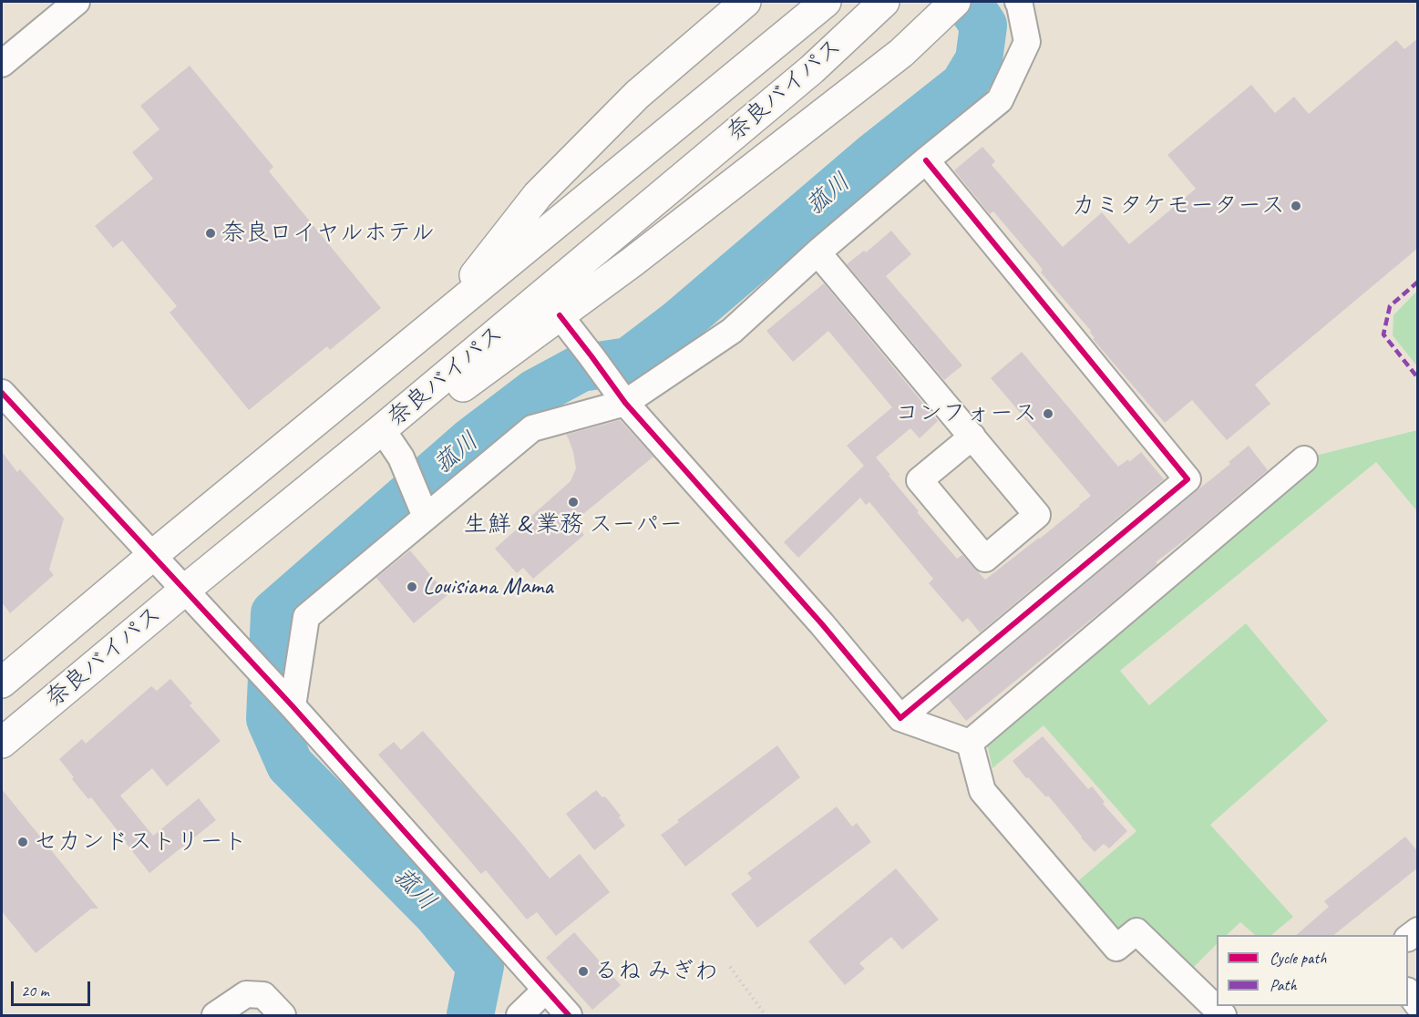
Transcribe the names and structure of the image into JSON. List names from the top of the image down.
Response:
{
  "streets": {
    "highway": ["奈良バイパス"]
  },
  "water": ["菰川"],
  "places": [
    "カミタケモータース",
    "奈良ロイヤルホテル",
    "コンフォース",
    "生鮮 & 業務 スーパー",
    "Louisiana Mama",
    "セカンドストリート",
    "るね みぎわ"
  ],
  "legend": ["Cycle path", "Path"],
  "scale_bar": "20 m"
}
